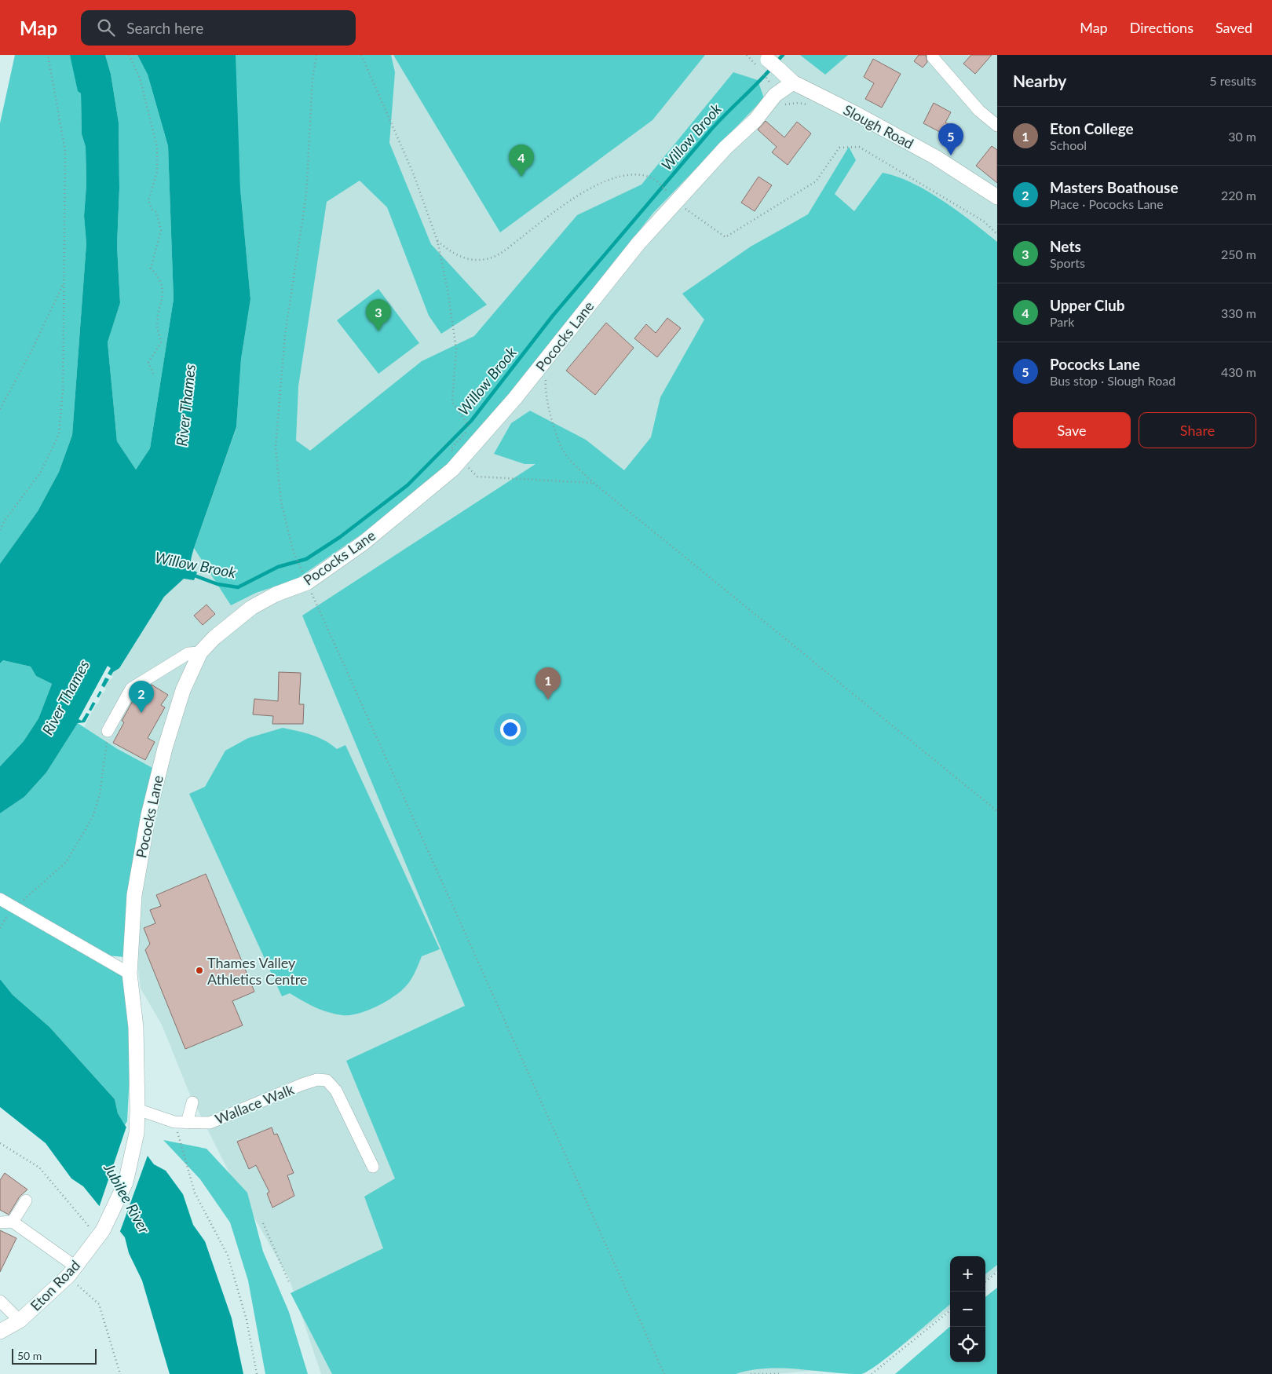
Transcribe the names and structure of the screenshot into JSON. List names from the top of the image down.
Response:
{
  "streets": {
    "main road": ["Slough Road", "Pococks Lane", "Eton Road"],
    "street": ["Wallace Walk"]
  },
  "crossings": [
    ["Slough Road", "Pococks Lane"],
    ["Pococks Lane", "Wallace Walk"],
    ["Pococks Lane", "Eton Road"]
  ],
  "water": ["Willow Brook", "River Thames", "Jubilee River"],
  "places": ["Thames Valley Athletics Centre"],
  "scale_bar": "50 m",
  "page": {
    "header": "Map",
    "search": "Search here",
    "nav": ["Map", "Directions", "Saved"],
    "heading": ["Nearby", "5 results"],
    "list": [
      {
        "mark": "1",
        "name": "Eton College",
        "note": "School",
        "value": "30 m"
      },
      {
        "mark": "2",
        "name": "Masters Boathouse",
        "note": "Place · Pococks Lane",
        "value": "220 m"
      },
      {
        "mark": "3",
        "name": "Nets",
        "note": "Sports",
        "value": "250 m"
      },
      {
        "mark": "4",
        "name": "Upper Club",
        "note": "Park",
        "value": "330 m"
      },
      {
        "mark": "5",
        "name": "Pococks Lane",
        "note": "Bus stop · Slough Road",
        "value": "430 m"
      }
    ],
    "pins": [
      "5",
      "4",
      "3",
      "1",
      "2"
    ],
    "buttons": ["Save", "Share"],
    "map_buttons": ["+", "−"],
    "scale": "50 m"
  }
}
